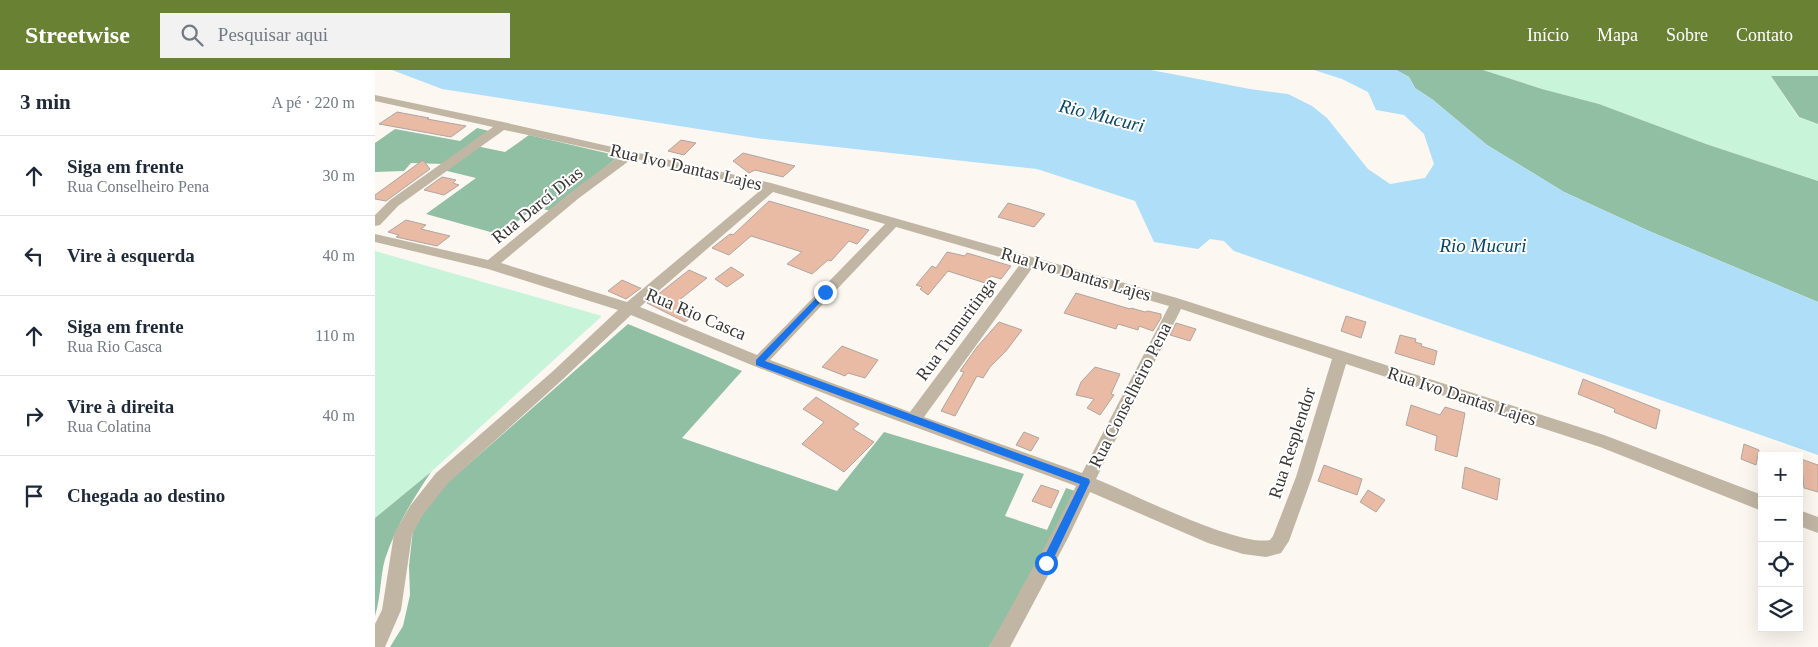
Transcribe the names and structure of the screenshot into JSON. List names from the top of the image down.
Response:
{
  "streets": {
    "street": [
      "Rua Ivo Dantas Lajes",
      "Rua Darcí Dias",
      "Rua Rio Casca",
      "Rua Tumuritinga",
      "Rua Conselheiro Pena",
      "Rua Resplendor"
    ]
  },
  "crossings": [
    ["Rua Ivo Dantas Lajes", "Rua Darcí Dias"],
    ["Rua Ivo Dantas Lajes", "Rua Tumuritinga"],
    ["Rua Ivo Dantas Lajes", "Rua Conselheiro Pena"],
    ["Rua Ivo Dantas Lajes", "Rua Resplendor"],
    ["Rua Darcí Dias", "Rua Rio Casca"],
    ["Rua Rio Casca", "Rua Tumuritinga"],
    ["Rua Rio Casca", "Rua Conselheiro Pena"],
    ["Rua Rio Casca", "Rua Resplendor"]
  ],
  "water": ["Rio Mucuri"],
  "page": {
    "header": "Streetwise",
    "search": "Pesquisar aqui",
    "nav": [
      "Início",
      "Mapa",
      "Sobre",
      "Contato"
    ],
    "heading": ["3 min", "A pé · 220 m"],
    "list": [
      ["Siga em frente", "Rua Conselheiro Pena", "30 m"],
      ["Vire à esquerda", "40 m"],
      ["Siga em frente", "Rua Rio Casca", "110 m"],
      ["Vire à direita", "Rua Colatina", "40 m"],
      "Chegada ao destino"
    ],
    "map_buttons": ["+", "−"]
  }
}
